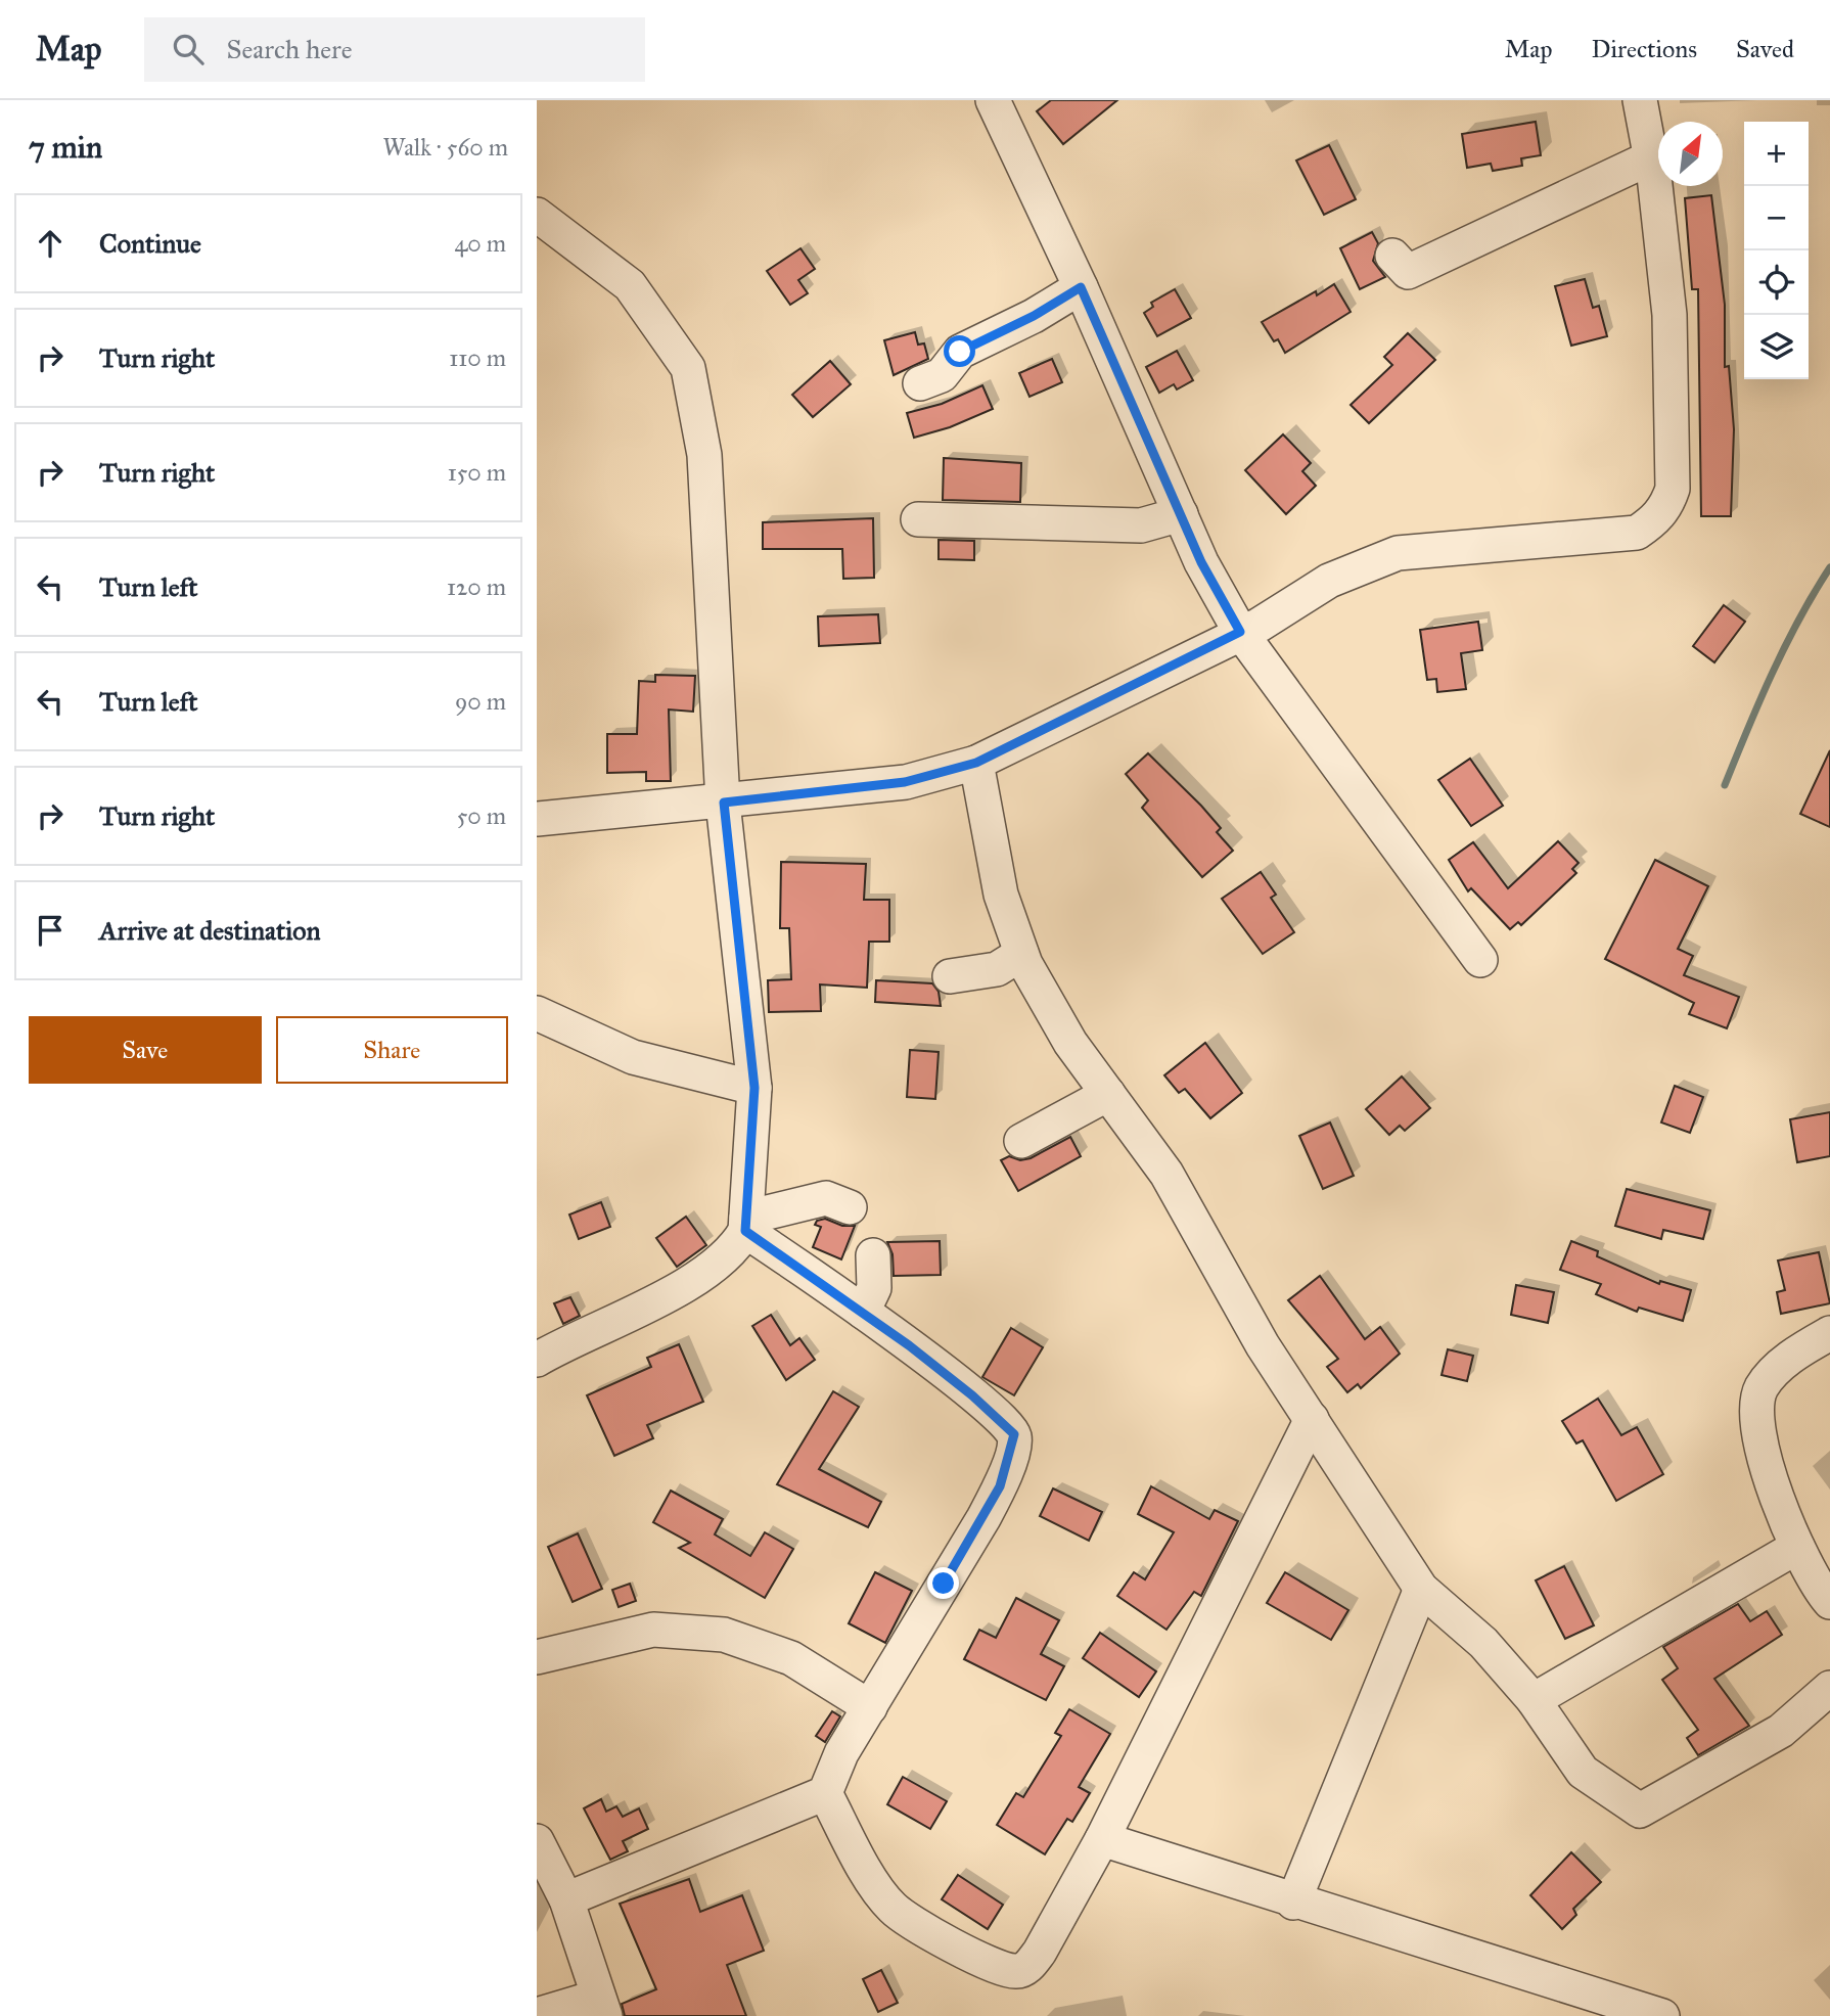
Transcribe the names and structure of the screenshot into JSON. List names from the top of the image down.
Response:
{
  "north": "top right",
  "page": {
    "header": "Map",
    "search": "Search here",
    "nav": ["Map", "Directions", "Saved"],
    "heading": ["7 min", "Walk · 560 m"],
    "map_buttons": ["+", "−"],
    "list": [
      ["Continue", "40 m"],
      ["Turn right", "110 m"],
      ["Turn right", "150 m"],
      ["Turn left", "120 m"],
      ["Turn left", "90 m"],
      ["Turn right", "50 m"],
      "Arrive at destination"
    ],
    "buttons": ["Save", "Share"]
  }
}
